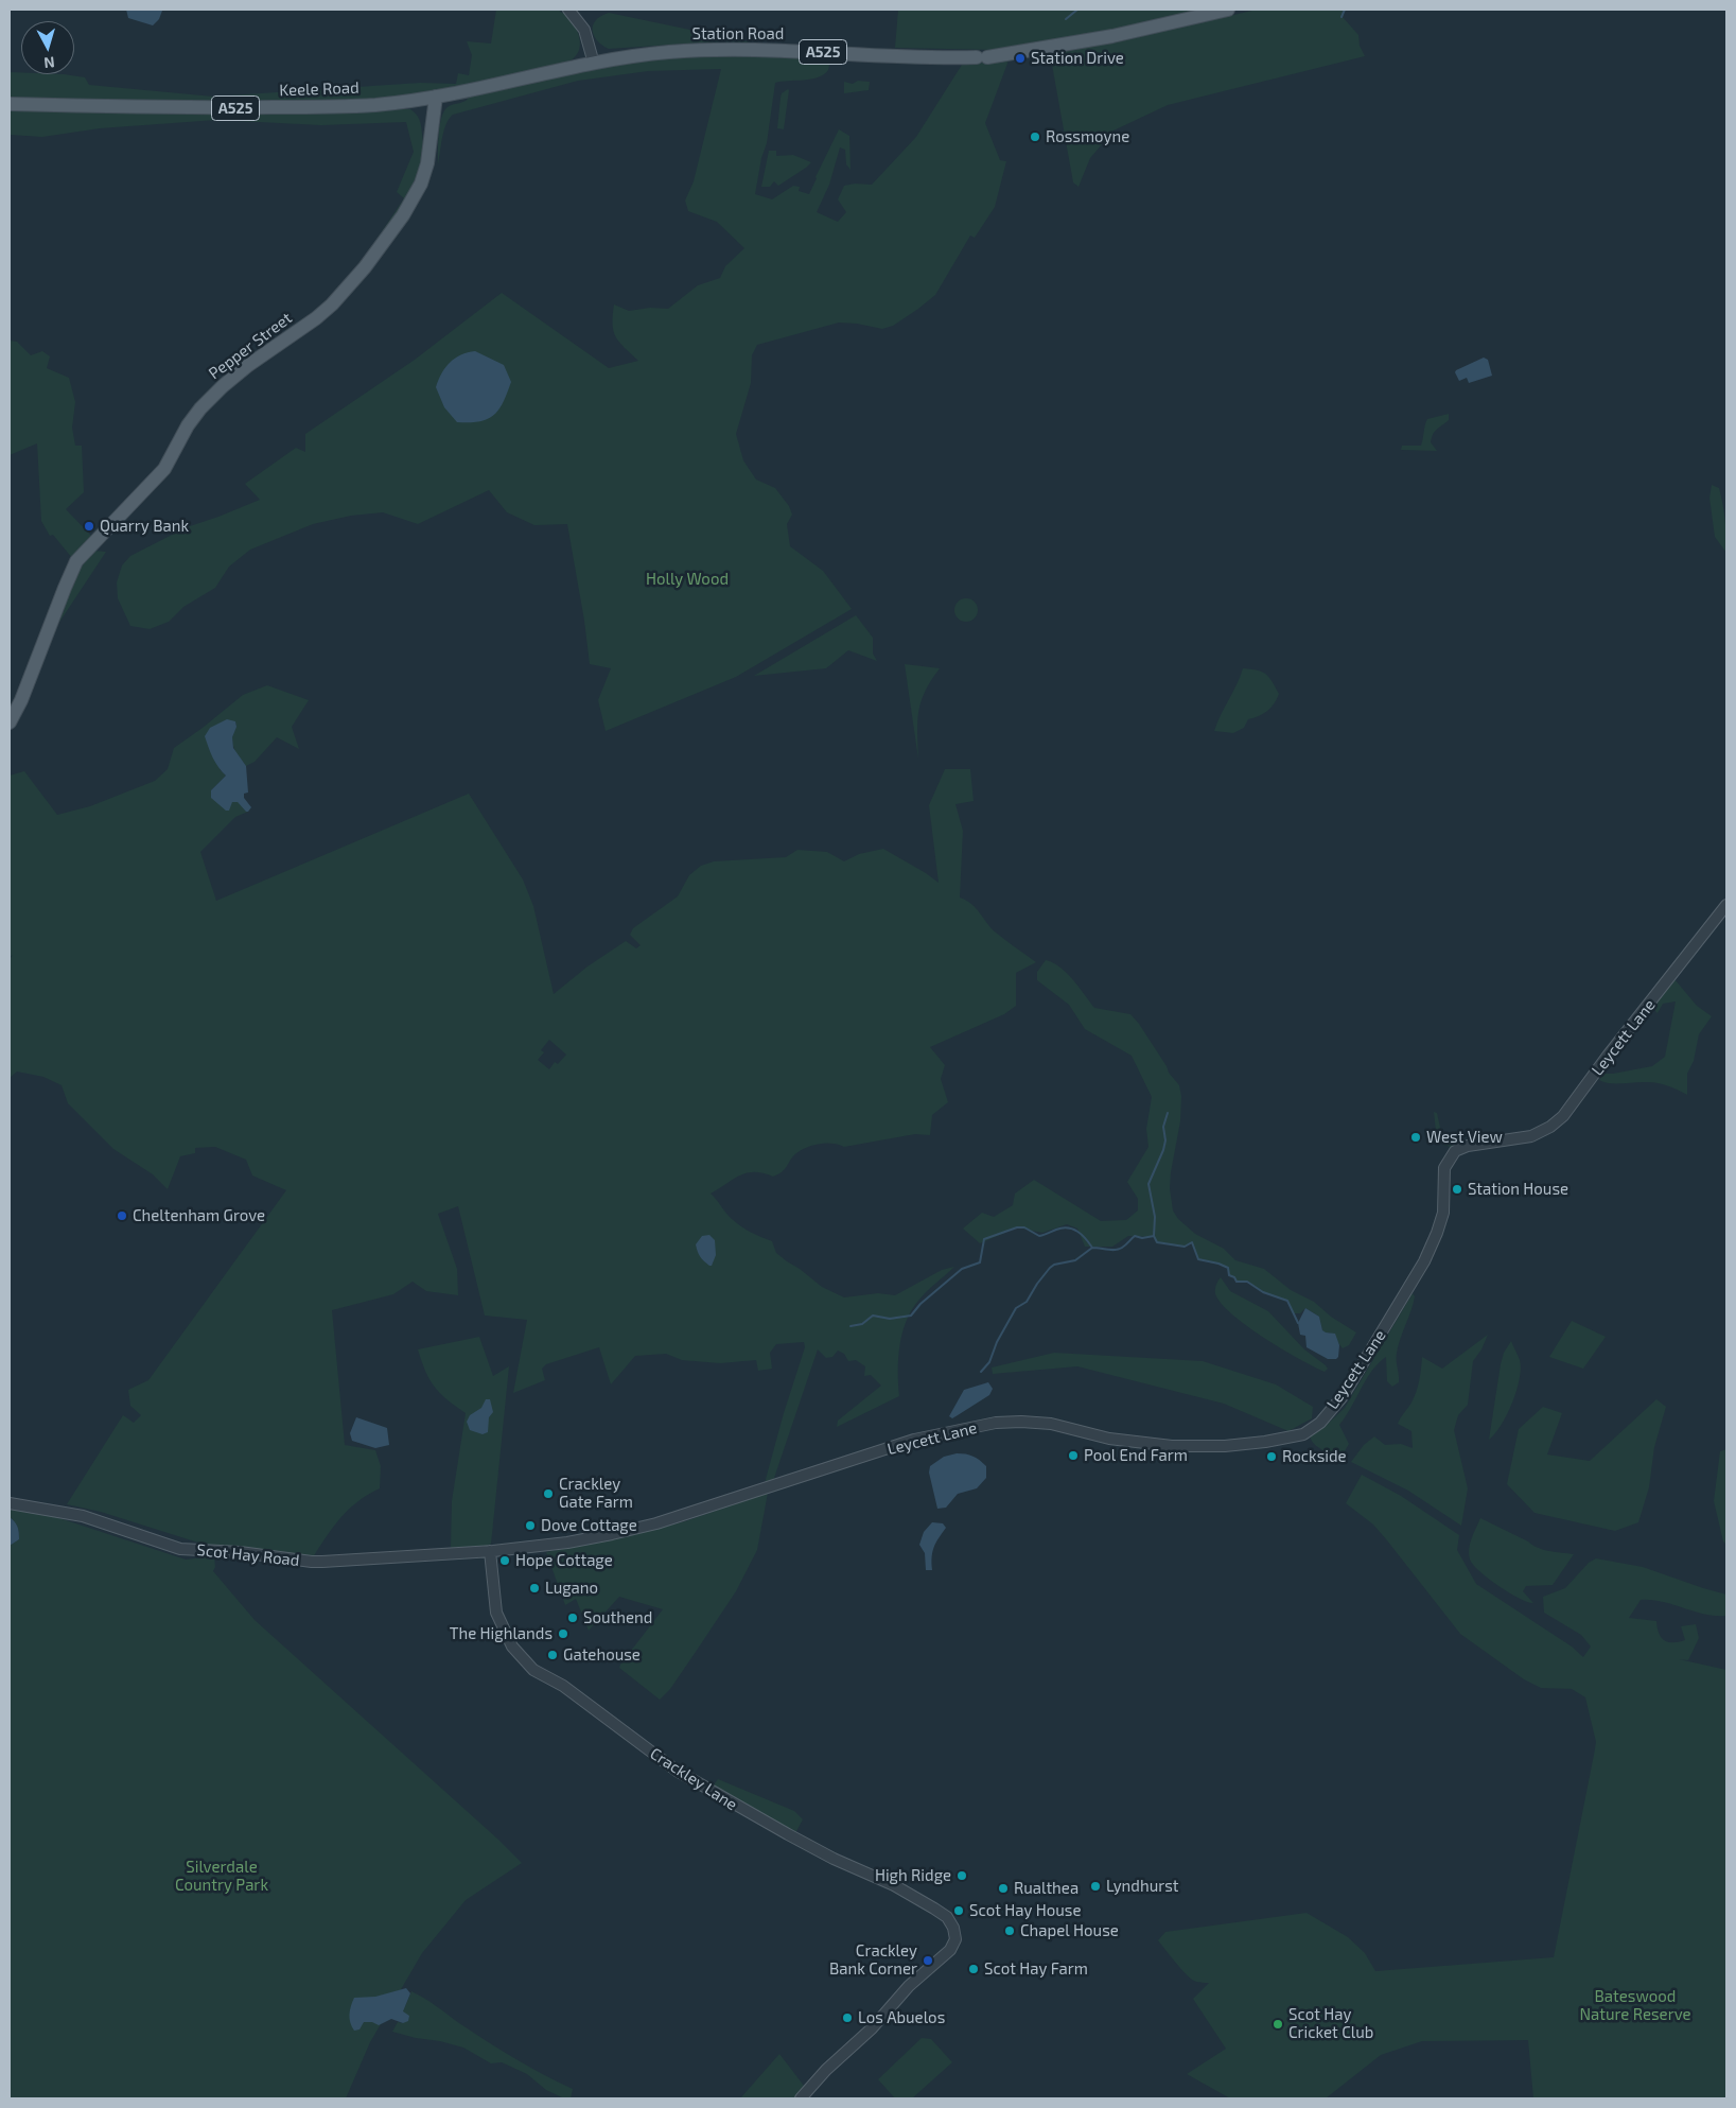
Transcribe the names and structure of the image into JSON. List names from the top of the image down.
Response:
{
  "streets": {
    "main road": [
      "Station Road",
      "A525",
      "Keele Road",
      "Pepper Street"
    ],
    "street": ["Leycett Lane", "Scot Hay Road", "Crackley Lane"]
  },
  "crossings": [
    ["Station Road", "Keele Road"],
    ["Keele Road", "Pepper Street"],
    ["Leycett Lane", "Scot Hay Road"],
    ["Leycett Lane", "Crackley Lane"],
    ["Scot Hay Road", "Crackley Lane"]
  ],
  "parks": ["Holly Wood", "Silverdale Country Park", "Bateswood Nature Reserve"],
  "places": [
    "Station Drive",
    "Rossmoyne",
    "Quarry Bank",
    "West View",
    "Station House",
    "Cheltenham Grove",
    "Pool End Farm",
    "Rockside",
    "Crackley Gate Farm",
    "Dove Cottage",
    "Hope Cottage",
    "Lugano",
    "Southend",
    "The Highlands",
    "Gatehouse",
    "High Ridge",
    "Lyndhurst",
    "Rualthea",
    "Scot Hay House",
    "Chapel House",
    "Crackley Bank Corner",
    "Scot Hay Farm",
    "Los Abuelos",
    "Scot Hay Cricket Club"
  ],
  "north": "bottom"
}
